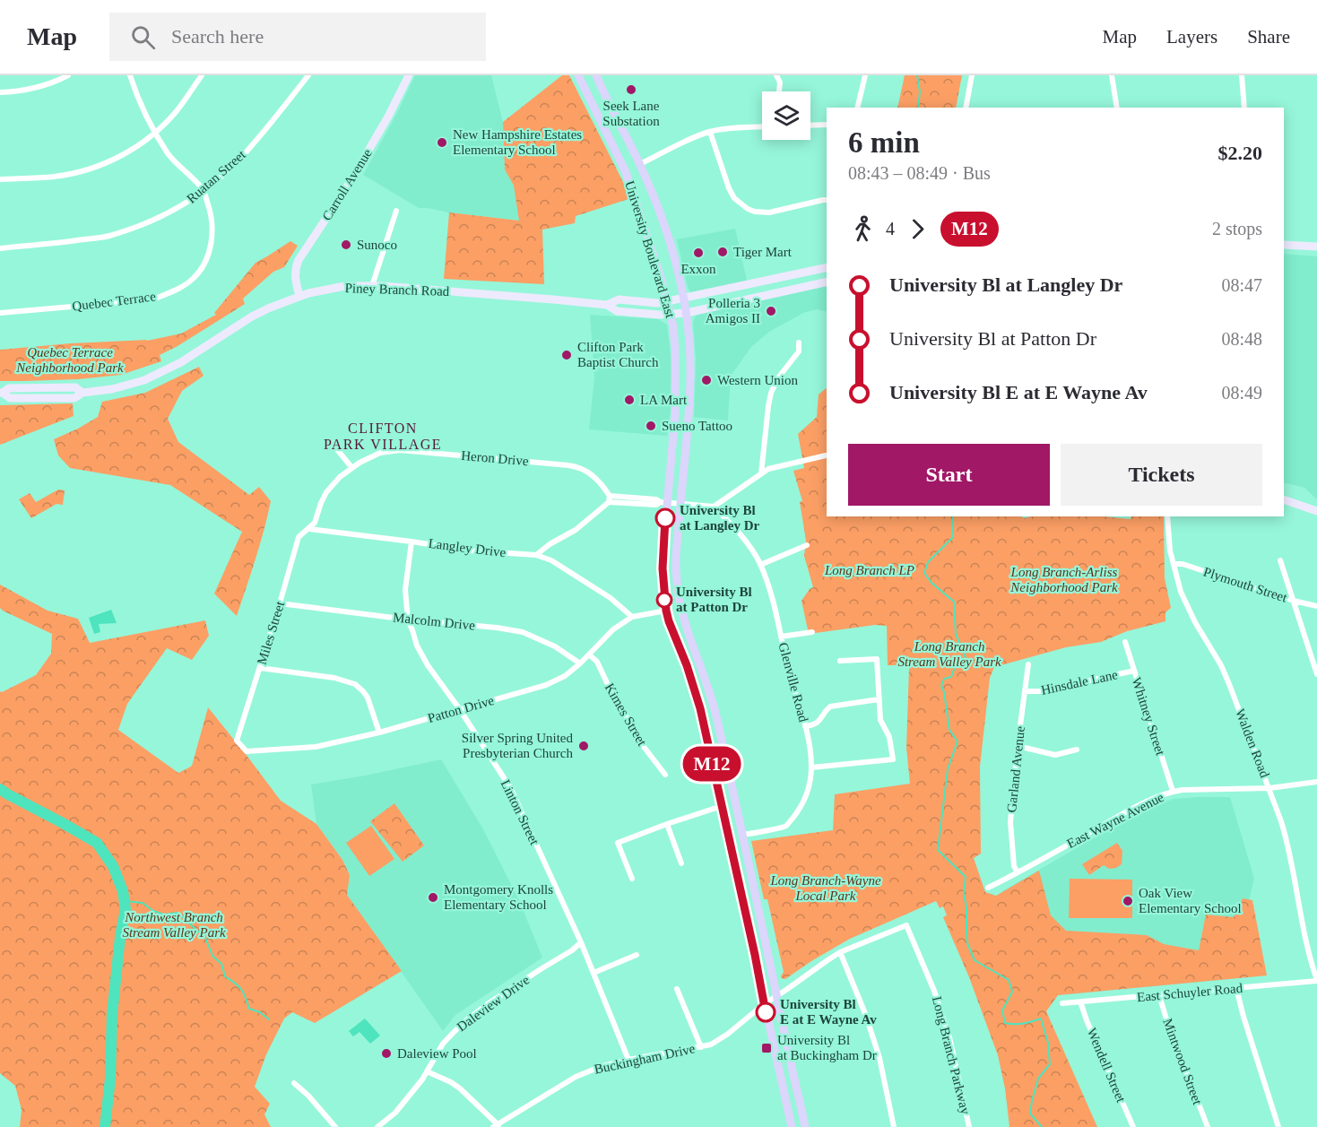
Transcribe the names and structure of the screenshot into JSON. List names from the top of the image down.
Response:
{
  "streets": {
    "main road": ["Carroll Avenue", "University Boulevard East", "Piney Branch Road"],
    "street": [
      "Ruatan Street",
      "Quebec Terrace",
      "Heron Drive",
      "Langley Drive",
      "Plymouth Street",
      "Malcolm Drive",
      "Miles Street",
      "Glenville Road",
      "Hinsdale Lane",
      "Patton Drive",
      "Kimes Street",
      "Whitney Street",
      "Walden Road",
      "Garland Avenue",
      "Linton Street",
      "East Wayne Avenue",
      "East Schuyler Road",
      "Daleview Drive",
      "Long Branch Parkway",
      "Buckingham Drive",
      "Mintwood Street",
      "Wendell Street"
    ]
  },
  "crossings": [
    ["Ruatan Street", "Quebec Terrace"],
    ["Carroll Avenue", "Piney Branch Road"],
    ["University Boulevard East", "Piney Branch Road"],
    ["University Boulevard East", "Glenville Road"],
    ["University Boulevard East", "Patton Drive"],
    ["University Boulevard East", "Buckingham Drive"],
    ["Heron Drive", "Langley Drive"],
    ["Heron Drive", "Miles Street"],
    ["Langley Drive", "Miles Street"],
    ["Langley Drive", "Linton Street"],
    ["Plymouth Street", "Walden Road"],
    ["Malcolm Drive", "Miles Street"],
    ["Malcolm Drive", "Patton Drive"],
    ["Malcolm Drive", "Linton Street"],
    ["Miles Street", "Patton Drive"],
    ["Hinsdale Lane", "Whitney Street"],
    ["Hinsdale Lane", "Garland Avenue"],
    ["Patton Drive", "Kimes Street"],
    ["Patton Drive", "Linton Street"],
    ["Whitney Street", "East Wayne Avenue"],
    ["Walden Road", "East Wayne Avenue"],
    ["Walden Road", "East Schuyler Road"],
    ["Garland Avenue", "East Wayne Avenue"],
    ["Linton Street", "Daleview Drive"],
    ["Linton Street", "Buckingham Drive"],
    ["East Schuyler Road", "Mintwood Street"],
    ["East Schuyler Road", "Wendell Street"]
  ],
  "districts": ["CLIFTON PARK VILLAGE"],
  "parks": [
    "Quebec Terrace Neighborhood Park",
    "Long Branch LP",
    "Long Branch-Arliss Neighborhood Park",
    "Long Branch Stream Valley Park",
    "Long Branch-Wayne Local Park",
    "Northwest Branch Stream Valley Park"
  ],
  "places": {
    "other": [
      "Seek Lane Substation",
      "New Hampshire Estates Elementary School",
      "Sunoco",
      "Tiger Mart",
      "Exxon",
      "Polleria 3 Amigos II",
      "Clifton Park Baptist Church",
      "Western Union",
      "LA Mart",
      "Sueno Tattoo",
      "University Bl at Langley Dr",
      "University Bl at Patton Dr",
      "Silver Spring United Presbyterian Church",
      "Montgomery Knolls Elementary School",
      "Oak View Elementary School",
      "University Bl E at E Wayne Av",
      "Daleview Pool"
    ],
    "transit": ["University Bl at Buckingham Dr"]
  },
  "lines": ["bus line M12"],
  "page": {
    "header": "Map",
    "search": "Search here",
    "nav": ["Map", "Layers", "Share"],
    "on_map": "M12",
    "heading": ["6 min", "08:43 – 08:49 · Bus", "$2.20"],
    "legs": ["4", "M12", "2 stops"],
    "list": [
      {
        "name": "University Bl at Langley Dr",
        "value": "08:47"
      },
      {
        "name": "University Bl at Patton Dr",
        "value": "08:48"
      },
      {
        "name": "University Bl E at E Wayne Av",
        "value": "08:49"
      }
    ],
    "buttons": ["Start", "Tickets"]
  }
}
